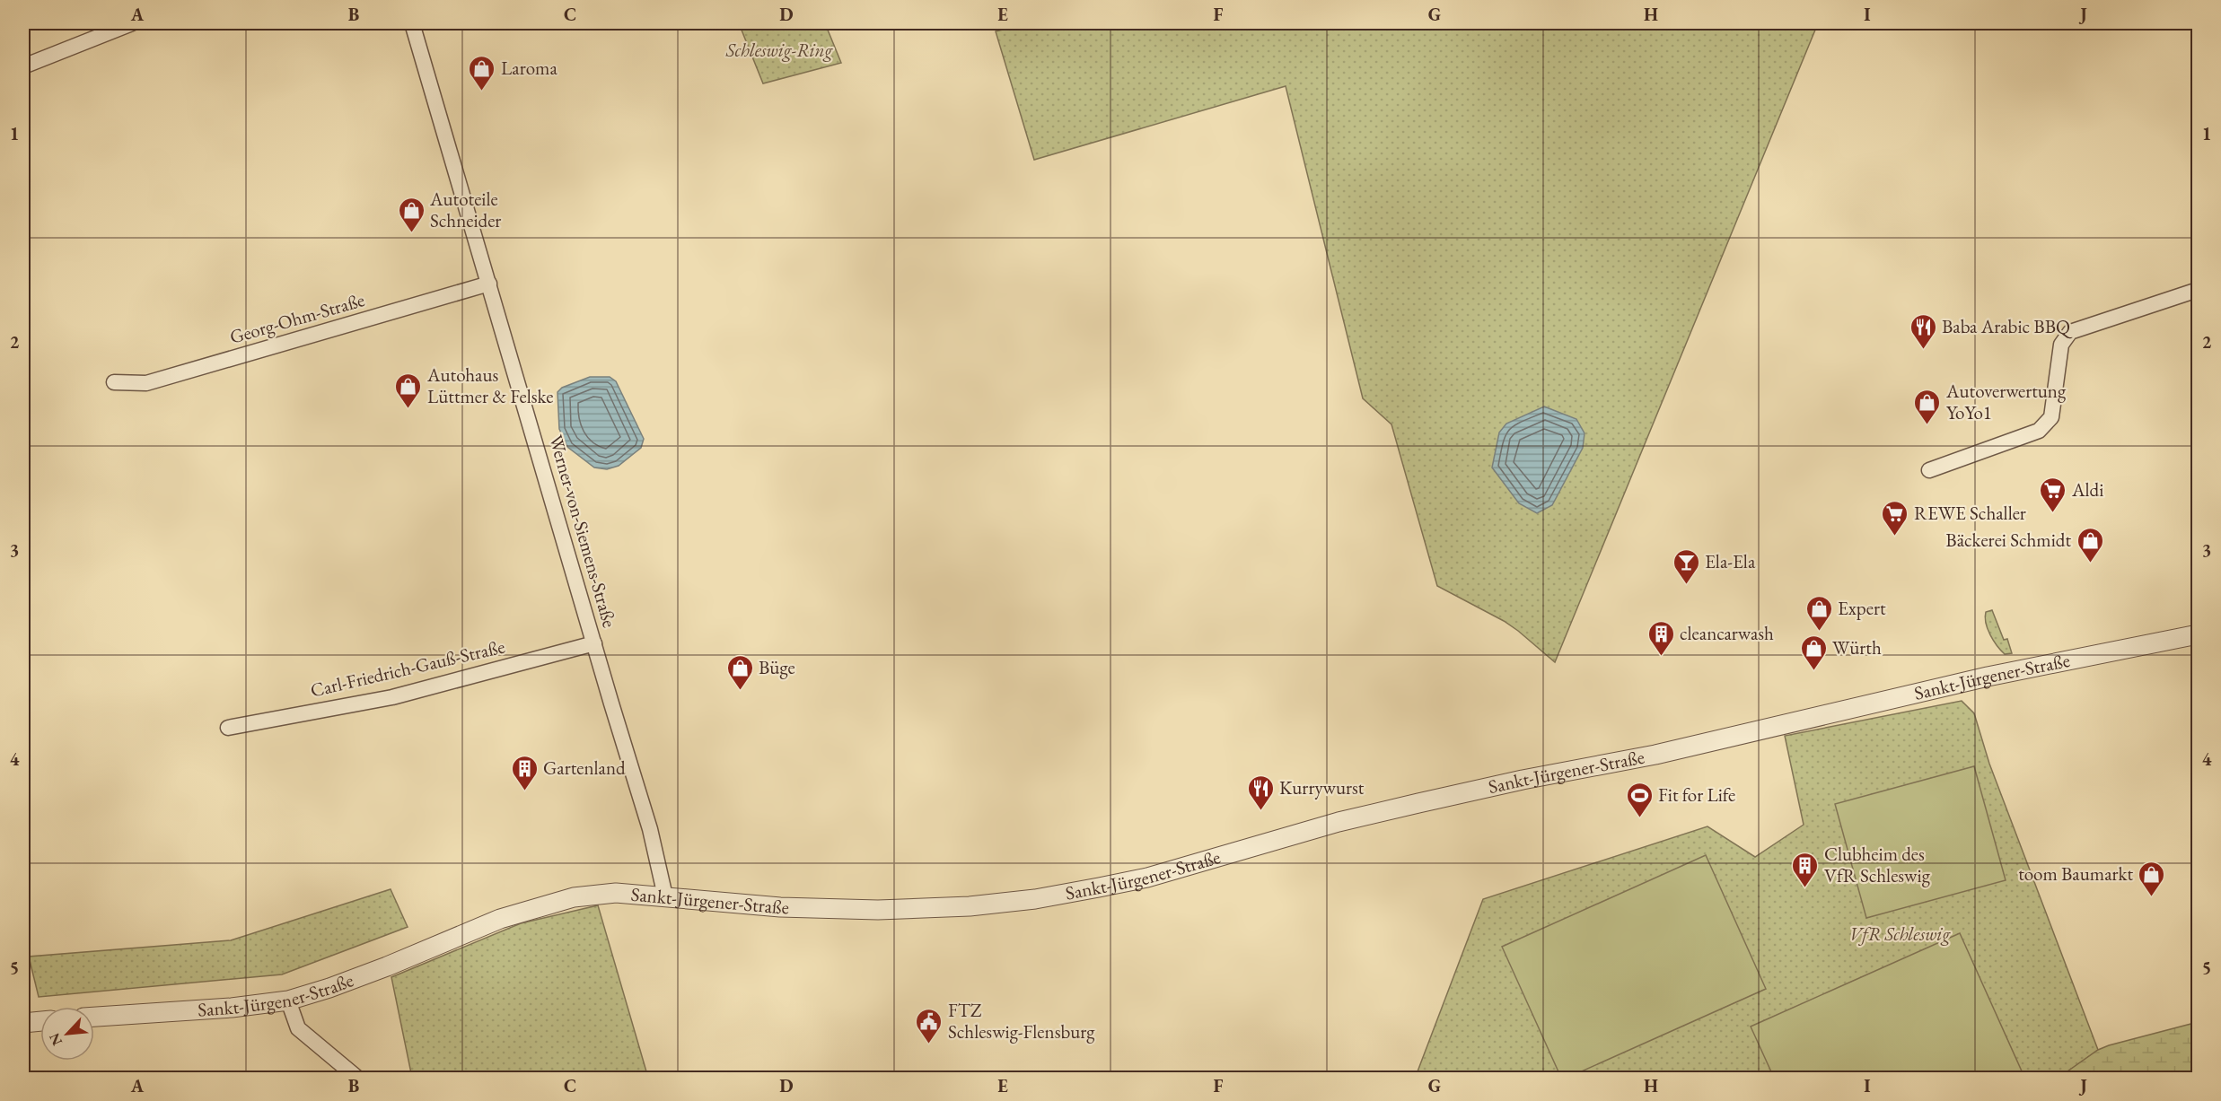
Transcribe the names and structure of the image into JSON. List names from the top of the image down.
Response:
{
  "streets": {
    "street": [
      "Georg-Ohm-Straße",
      "Werner-von-Siemens-Straße",
      "Carl-Friedrich-Gauß-Straße",
      "Sankt-Jürgener-Straße"
    ]
  },
  "crossings": [
    ["Georg-Ohm-Straße", "Werner-von-Siemens-Straße"],
    ["Werner-von-Siemens-Straße", "Carl-Friedrich-Gauß-Straße"],
    ["Werner-von-Siemens-Straße", "Sankt-Jürgener-Straße"]
  ],
  "parks": ["Schleswig-Ring", "VfR Schleswig"],
  "places": {
    "shop": [
      "Laroma",
      "Autoteile Schneider",
      "Autohaus Lüttmer & Felske",
      "Autoverwertung YoYo1",
      "Bäckerei Schmidt",
      "Expert",
      "Würth",
      "Büge",
      "toom Baumarkt"
    ],
    "restaurant": ["Baba Arabic BBQ", "Kurrywurst"],
    "supermarket": ["Aldi", "REWE Schaller"],
    "bar": ["Ela-Ela"],
    "building": ["cleancarwash", "Gartenland", "Clubheim des VfR Schleswig"],
    "sports": ["Fit for Life"],
    "public building": ["FTZ Schleswig-Flensburg"]
  },
  "north": "bottom left",
  "grid": {
    "columns": [
      "A",
      "B",
      "C",
      "D",
      "E",
      "F",
      "G",
      "H",
      "I",
      "J"
    ],
    "rows": [
      "1",
      "2",
      "3",
      "4",
      "5"
    ]
  }
}
